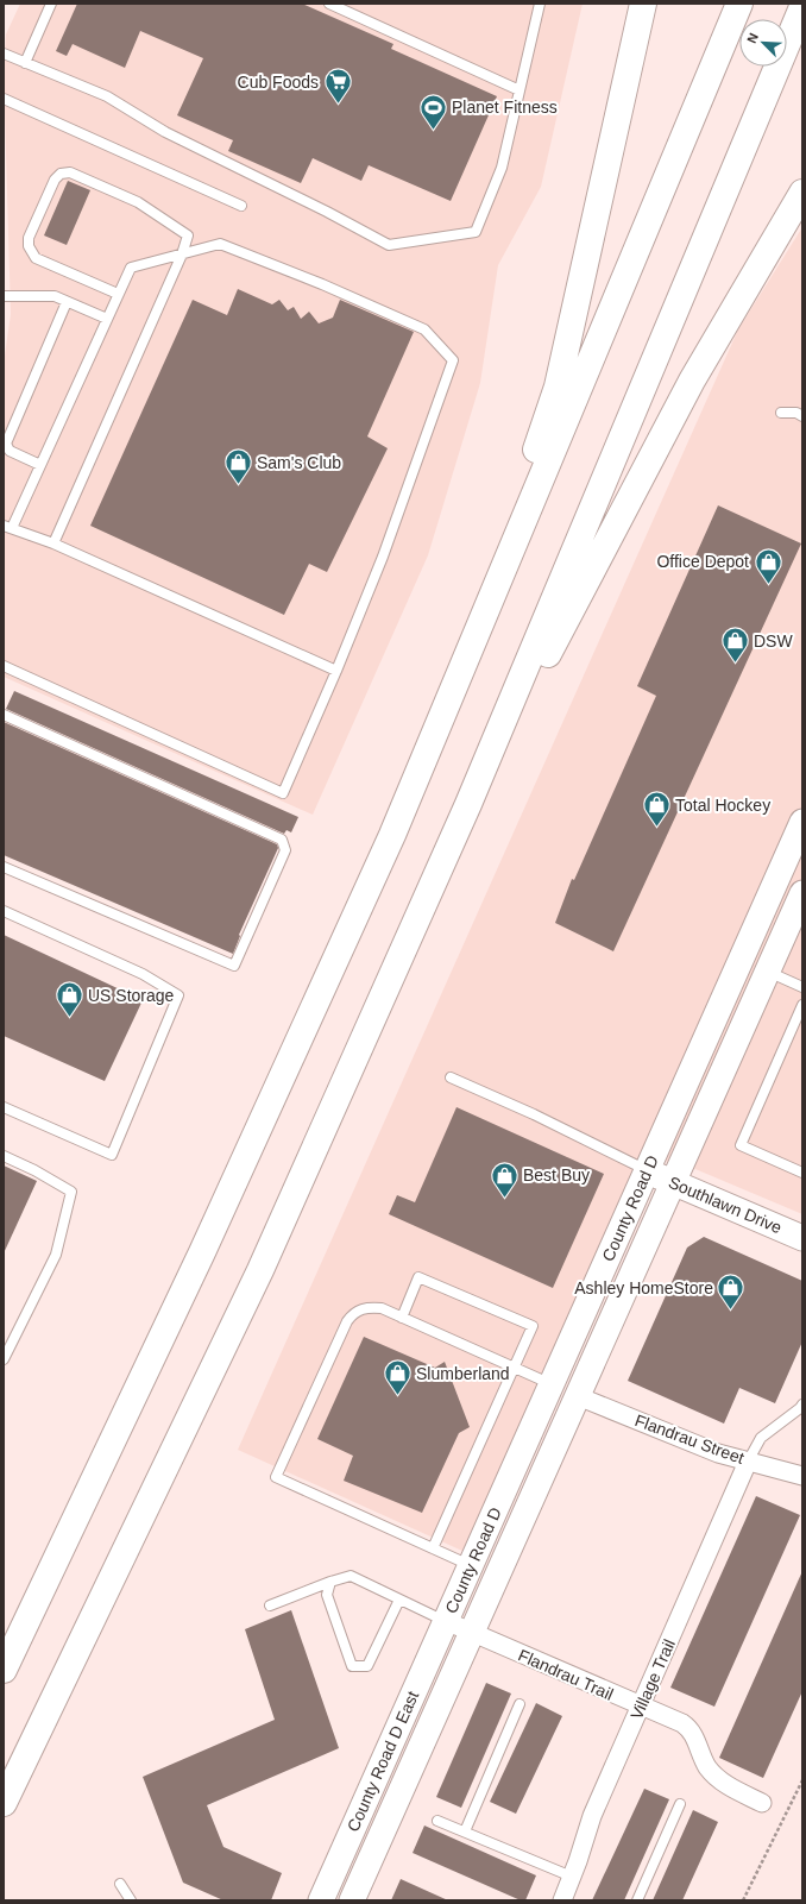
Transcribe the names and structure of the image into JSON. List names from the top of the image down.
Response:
{
  "streets": {
    "street": [
      "Southlawn Drive",
      "County Road D",
      "Flandrau Street",
      "Flandrau Trail",
      "Village Trail",
      "County Road D East"
    ]
  },
  "crossings": [
    ["Southlawn Drive", "County Road D"],
    ["County Road D", "Flandrau Street"],
    ["County Road D", "Flandrau Trail"],
    ["County Road D", "County Road D East"],
    ["Flandrau Street", "Village Trail"],
    ["Flandrau Trail", "Village Trail"],
    ["Flandrau Trail", "County Road D East"]
  ],
  "places": {
    "supermarket": ["Cub Foods"],
    "sports": ["Planet Fitness"],
    "shop": [
      "Sam's Club",
      "Office Depot",
      "DSW",
      "Total Hockey",
      "US Storage",
      "Best Buy",
      "Ashley HomeStore",
      "Slumberland"
    ]
  },
  "north": "top left"
}
